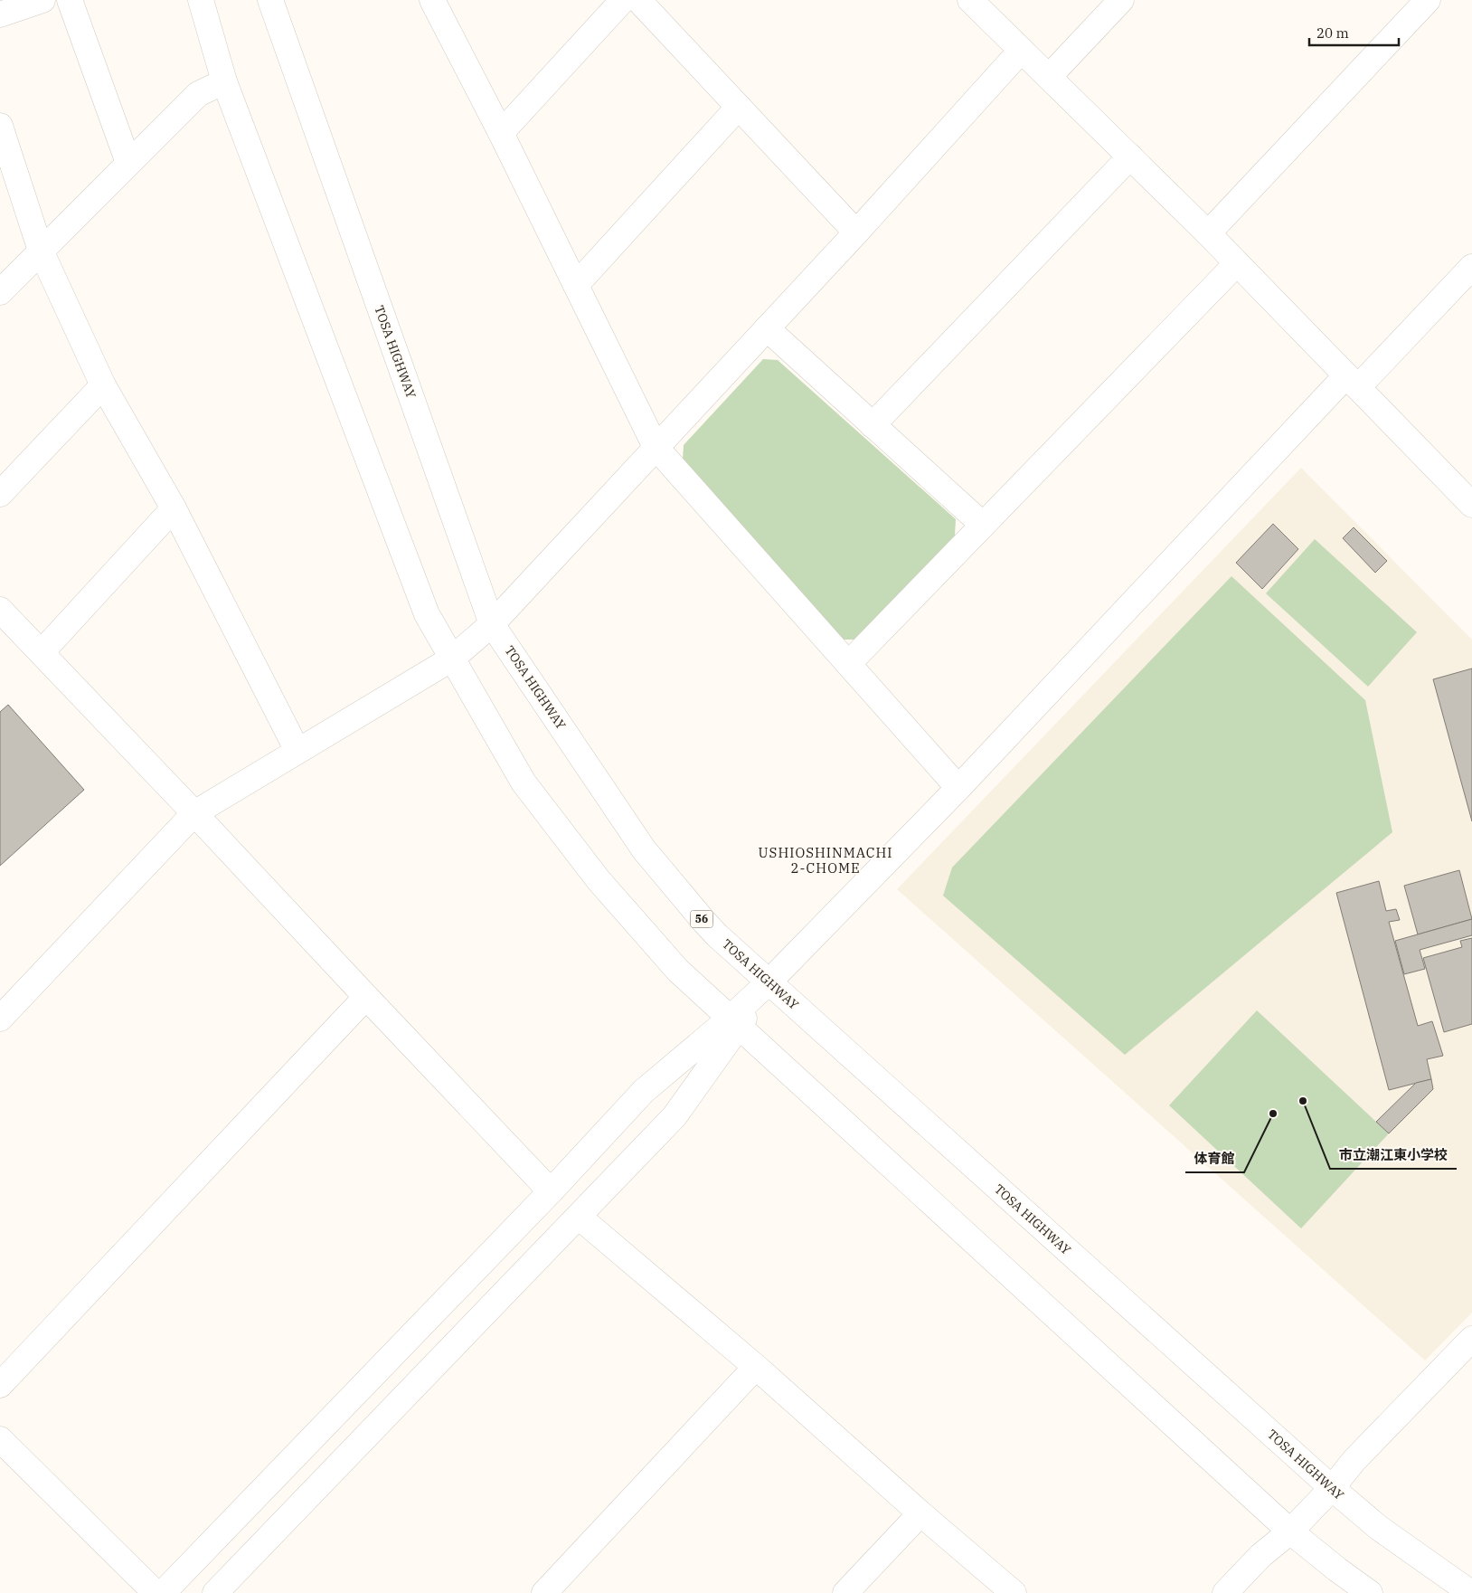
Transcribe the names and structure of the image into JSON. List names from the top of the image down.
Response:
{
  "streets": {
    "main road": ["TOSA HIGHWAY", "56"]
  },
  "districts": ["USHIOSHINMACHI 2-CHOME"],
  "places": ["市立潮江東小学校", "体育館"],
  "scale_bar": "20 m"
}
